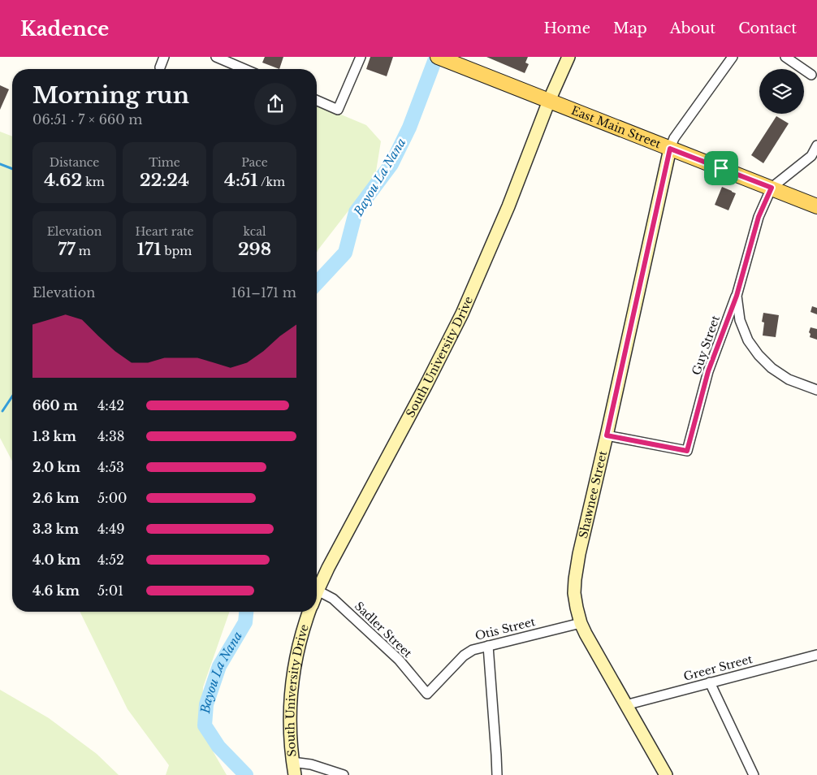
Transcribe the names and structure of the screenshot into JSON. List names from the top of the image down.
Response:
{
  "streets": {
    "main road": ["East Main Street", "South University Drive", "Shawnee Street"],
    "street": [
      "Guy Street",
      "Otis Street",
      "Sadler Street",
      "Greer Street"
    ]
  },
  "crossings": [
    ["East Main Street", "Guy Street"],
    ["East Main Street", "South University Drive"],
    ["East Main Street", "Shawnee Street"],
    ["Guy Street", "Shawnee Street"],
    ["South University Drive", "Sadler Street"],
    ["Shawnee Street", "Otis Street"],
    ["Shawnee Street", "Greer Street"],
    ["Otis Street", "Sadler Street"]
  ],
  "water": ["Bayou La Nana"],
  "page": {
    "header": "Kadence",
    "nav": [
      "Home",
      "Map",
      "About",
      "Contact"
    ],
    "heading": ["Morning run", "06:51 · 7 × 660 m"],
    "stats": [
      ["Distance", "4.62 km"],
      ["Time", "22:24"],
      ["Pace", "4:51 /km"],
      ["Elevation", "77 m"],
      ["Heart rate", "171 bpm"],
      ["kcal", "298"]
    ],
    "chart": ["Elevation", "161–171 m"],
    "list": [
      {
        "name": "660 m",
        "note": "4:42"
      },
      {
        "name": "1.3 km",
        "note": "4:38"
      },
      {
        "name": "2.0 km",
        "note": "4:53"
      },
      {
        "name": "2.6 km",
        "note": "5:00"
      },
      {
        "name": "3.3 km",
        "note": "4:49"
      },
      {
        "name": "4.0 km",
        "note": "4:52"
      },
      {
        "name": "4.6 km",
        "note": "5:01"
      }
    ]
  }
}
